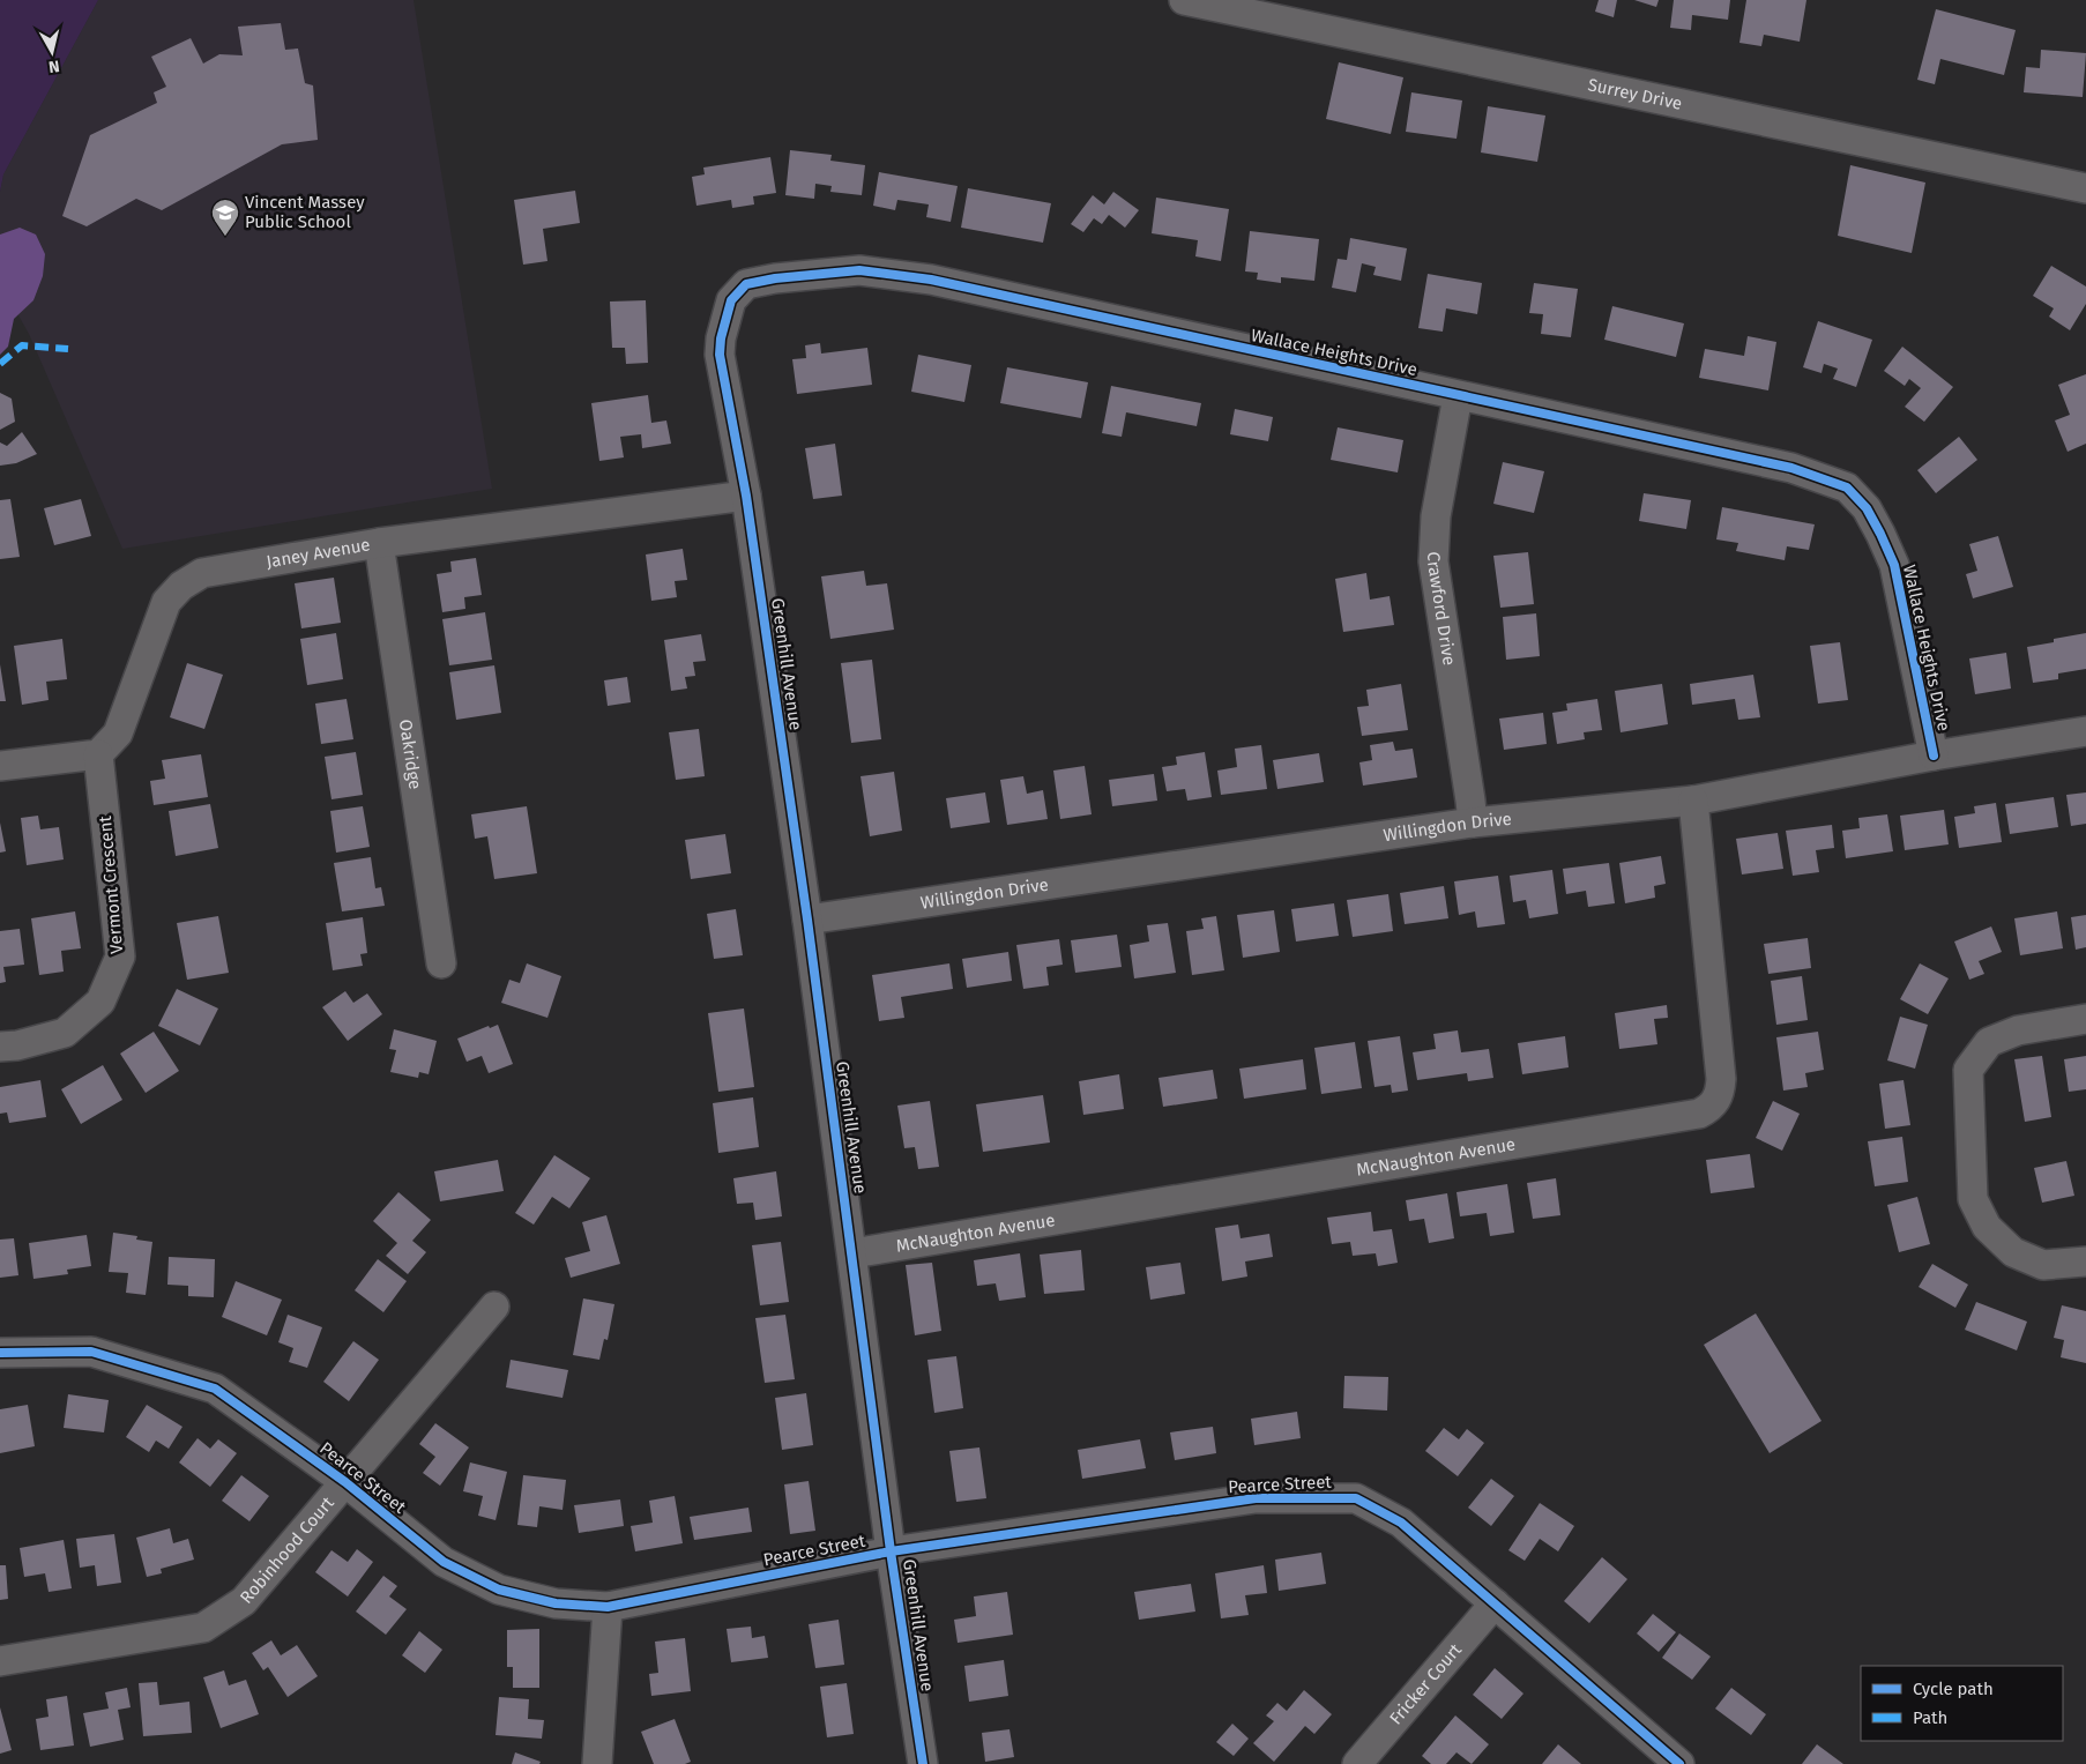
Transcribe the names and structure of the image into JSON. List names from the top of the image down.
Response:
{
  "streets": {
    "street": [
      "Surrey Drive",
      "Wallace Heights Drive",
      "Janey Avenue",
      "Crawford Drive",
      "Greenhill Avenue",
      "Oakridge",
      "Willingdon Drive",
      "Vermont Crescent",
      "McNaughton Avenue",
      "Pearce Street",
      "Robinhood Court",
      "Fricker Court"
    ]
  },
  "crossings": [
    ["Wallace Heights Drive", "Janey Avenue"],
    ["Wallace Heights Drive", "Crawford Drive"],
    ["Wallace Heights Drive", "Greenhill Avenue"],
    ["Wallace Heights Drive", "Willingdon Drive"],
    ["Janey Avenue", "Greenhill Avenue"],
    ["Janey Avenue", "Oakridge"],
    ["Janey Avenue", "Vermont Crescent"],
    ["Crawford Drive", "Willingdon Drive"],
    ["Greenhill Avenue", "Willingdon Drive"],
    ["Greenhill Avenue", "McNaughton Avenue"],
    ["Greenhill Avenue", "Pearce Street"],
    ["Willingdon Drive", "McNaughton Avenue"],
    ["Pearce Street", "Robinhood Court"],
    ["Pearce Street", "Fricker Court"]
  ],
  "places": {
    "school or university": ["Vincent Massey Public School"]
  },
  "legend": ["Cycle path", "Path"],
  "north": "bottom"
}
